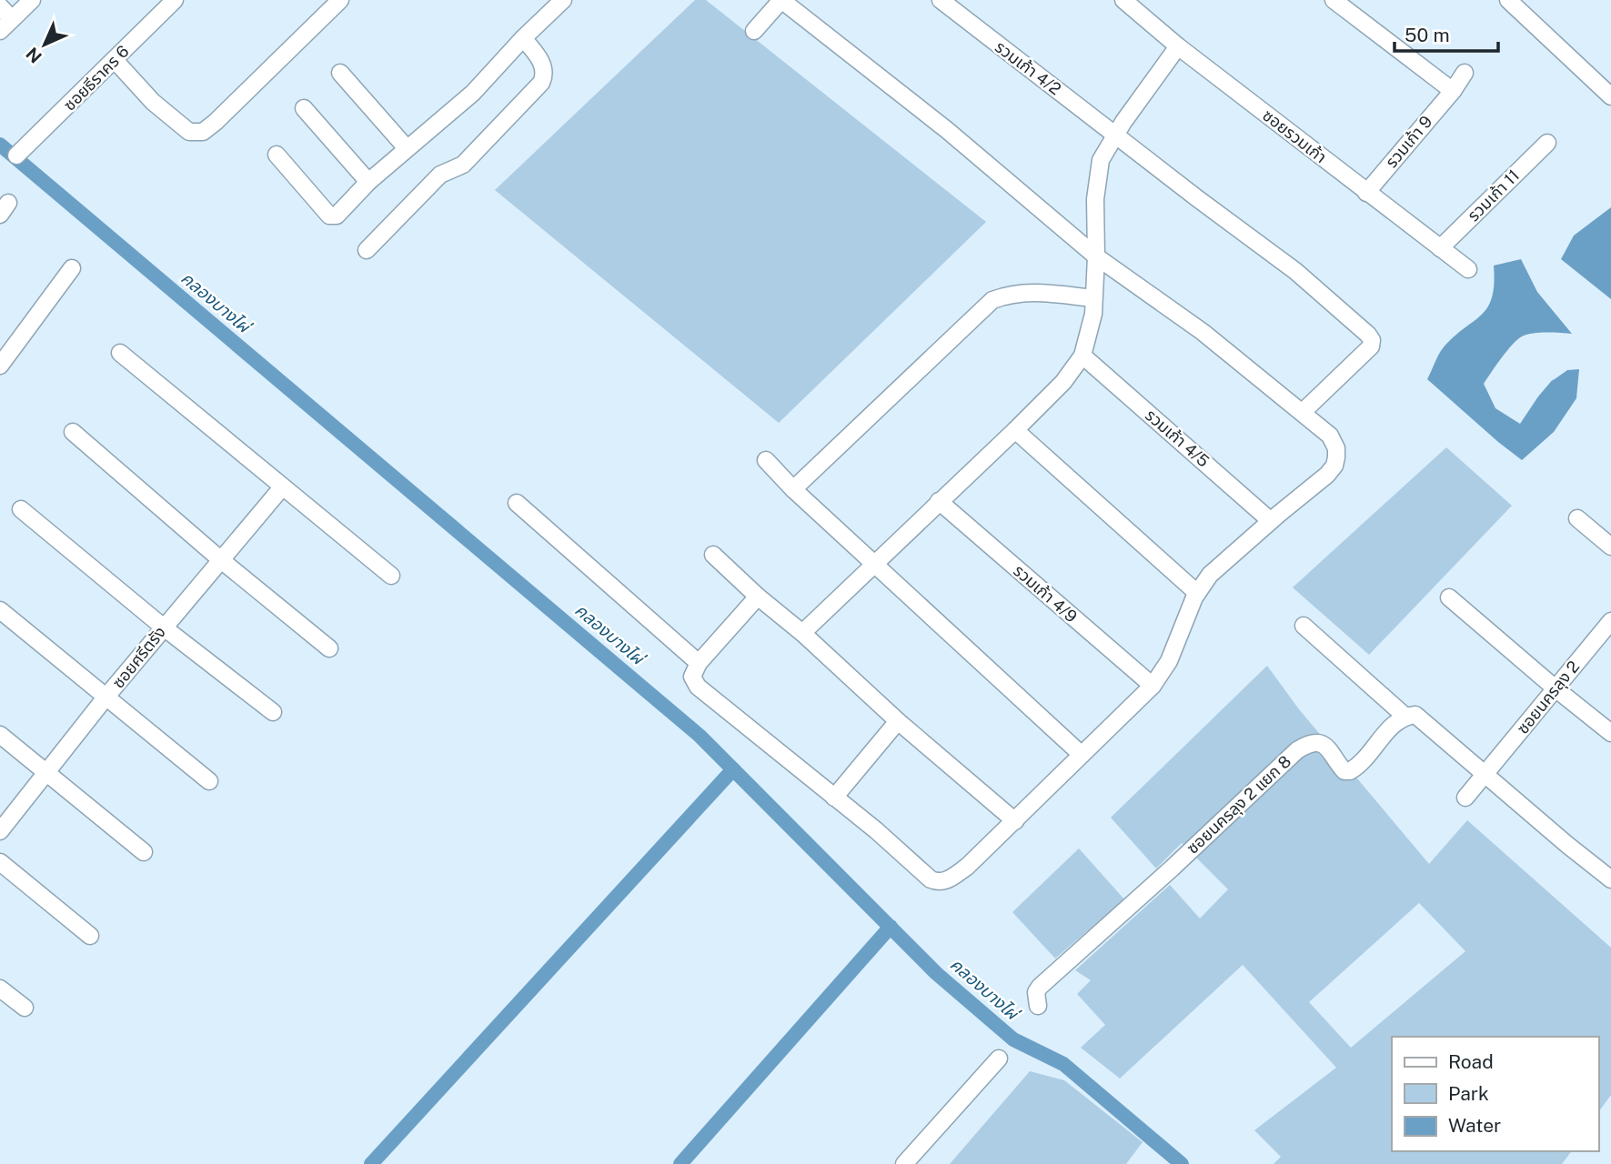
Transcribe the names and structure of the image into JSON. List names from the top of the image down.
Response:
{
  "streets": {
    "street": [
      "รวมเก้า 4/2",
      "ซอยธีราคร 6",
      "ซอยรวมเก้า",
      "รวมเก้า 9",
      "รวมเก้า 11",
      "รวมเก้า 4/5",
      "รวมเก้า 4/9",
      "ซอยศรีตรัง",
      "ซอยนครลุง 2",
      "ซอยนครลุง 2 แยก 8"
    ]
  },
  "crossings": [
    ["ซอยรวมเก้า", "รวมเก้า 9"],
    ["ซอยรวมเก้า", "รวมเก้า 11"]
  ],
  "water": ["คลองบางไผ่"],
  "legend": ["Road", "Park", "Water"],
  "scale_bar": "50 m",
  "north": "bottom left"
}
